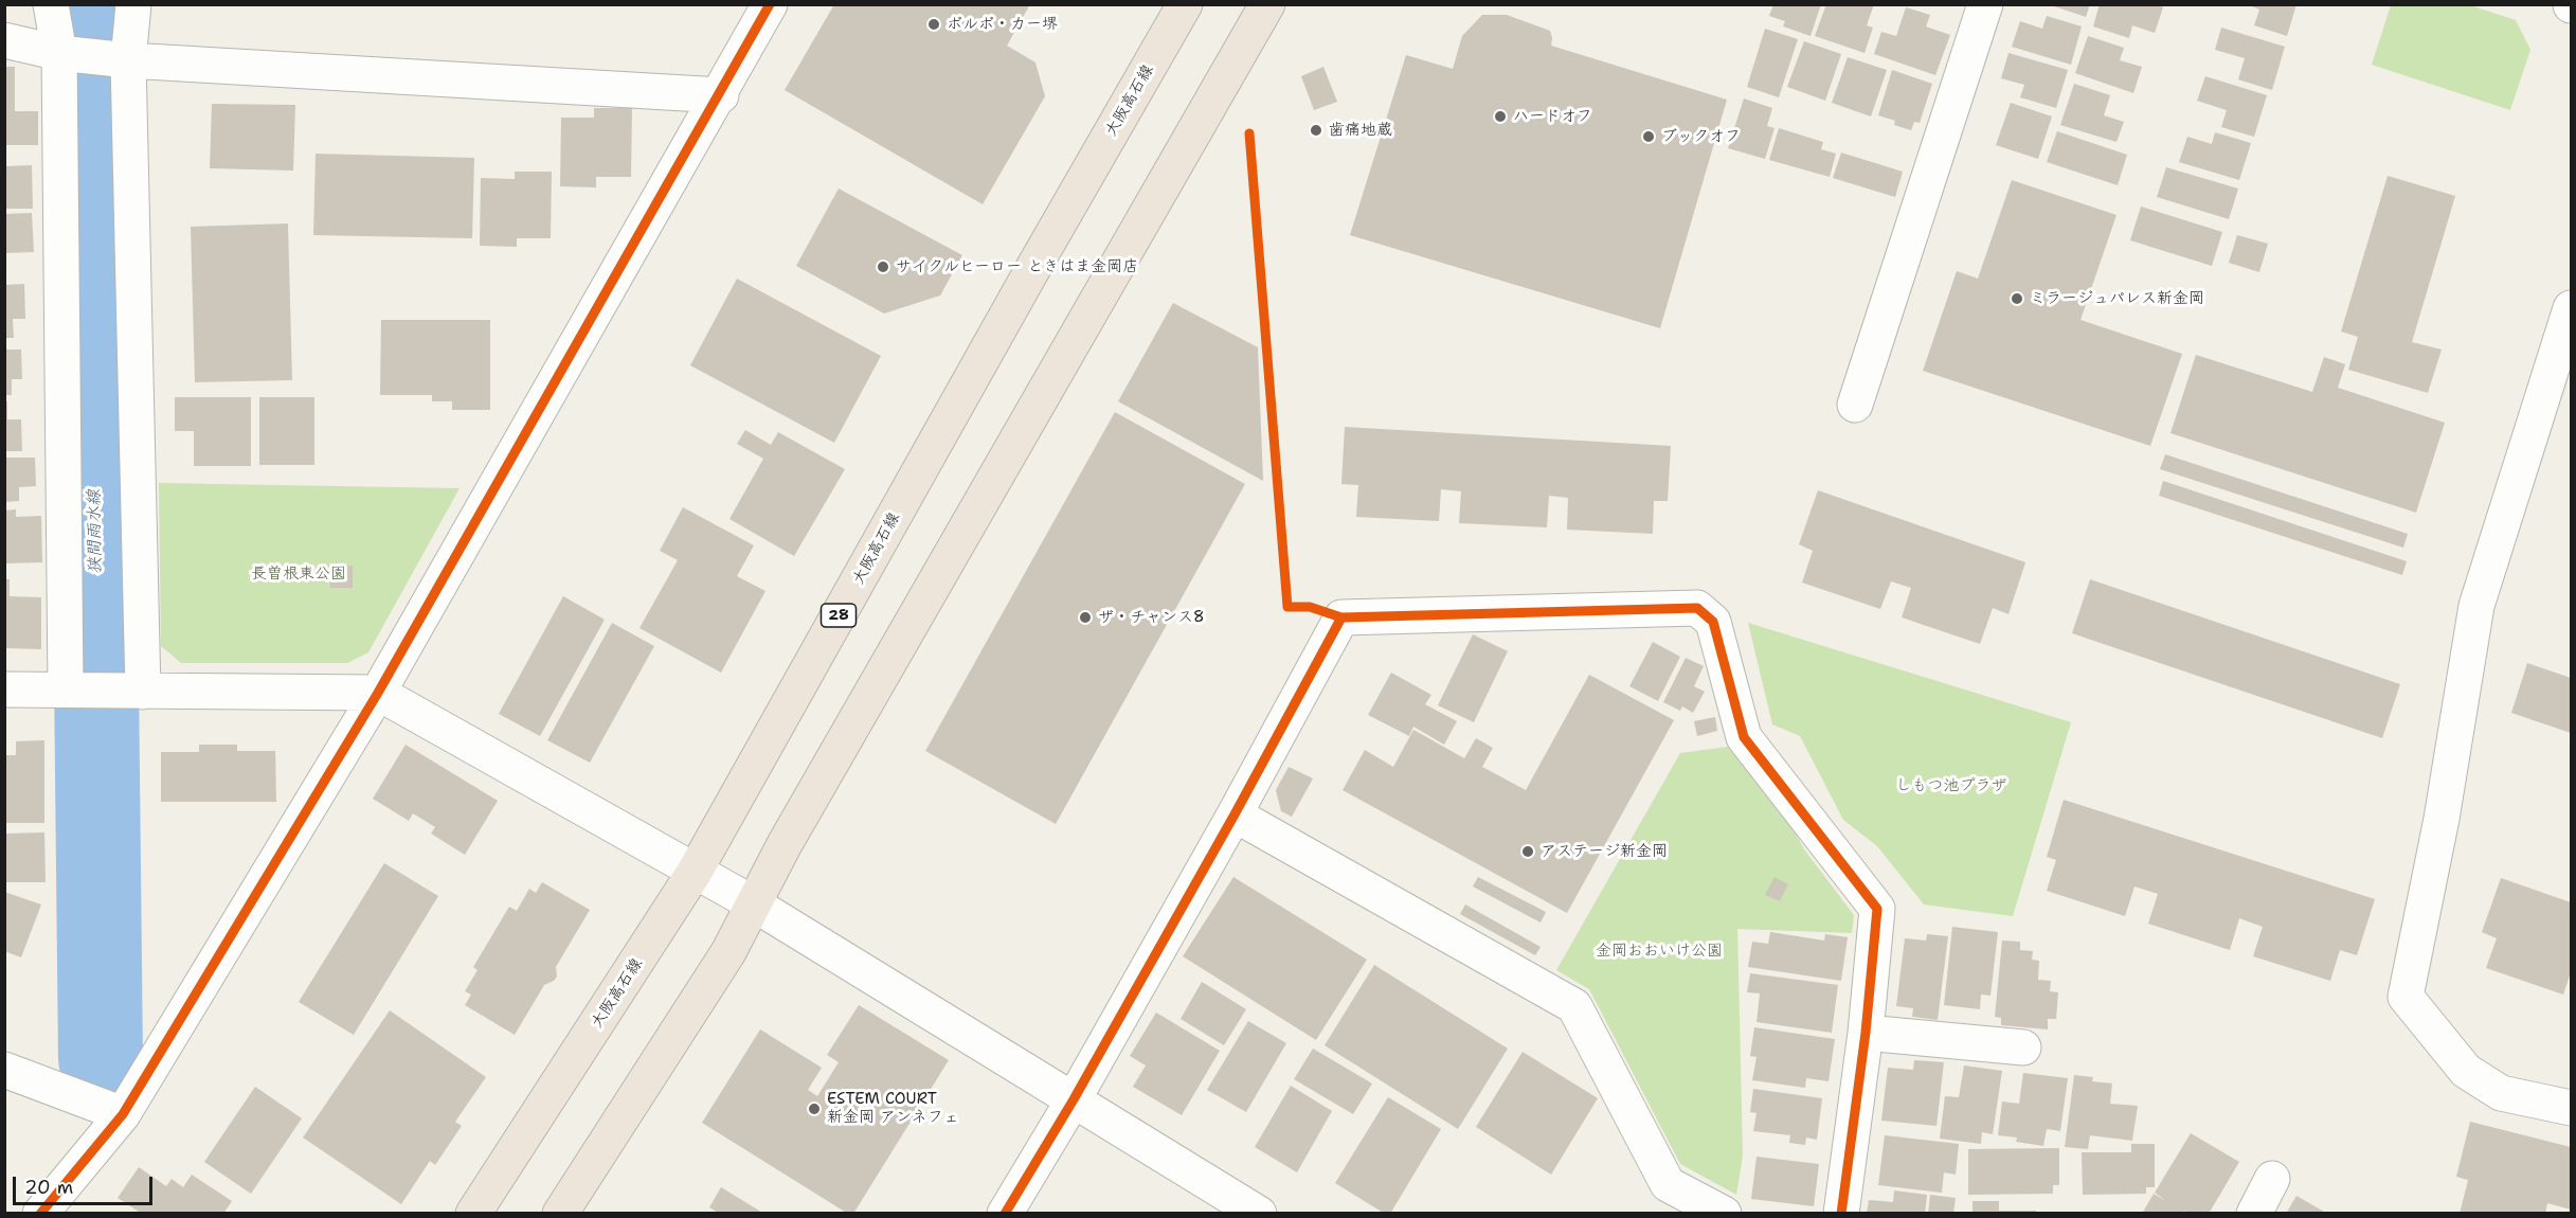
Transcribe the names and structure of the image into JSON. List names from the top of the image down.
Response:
{
  "streets": {
    "main road": ["大阪高石線", "28"]
  },
  "water": ["狭間雨水線"],
  "parks": ["長曽根東公園", "しもつ池プラザ", "金岡おおいけ公園"],
  "places": [
    "ボルボ・カー堺",
    "ハードオフ",
    "歯痛地蔵",
    "ブックオフ",
    "サイクルヒーロー ときはま金岡店",
    "ミラージュパレス新金岡",
    "ザ・チャンス8",
    "アステージ新金岡",
    "ESTEM COURT 新金岡 アンネフェ"
  ],
  "scale_bar": "20 m"
}
